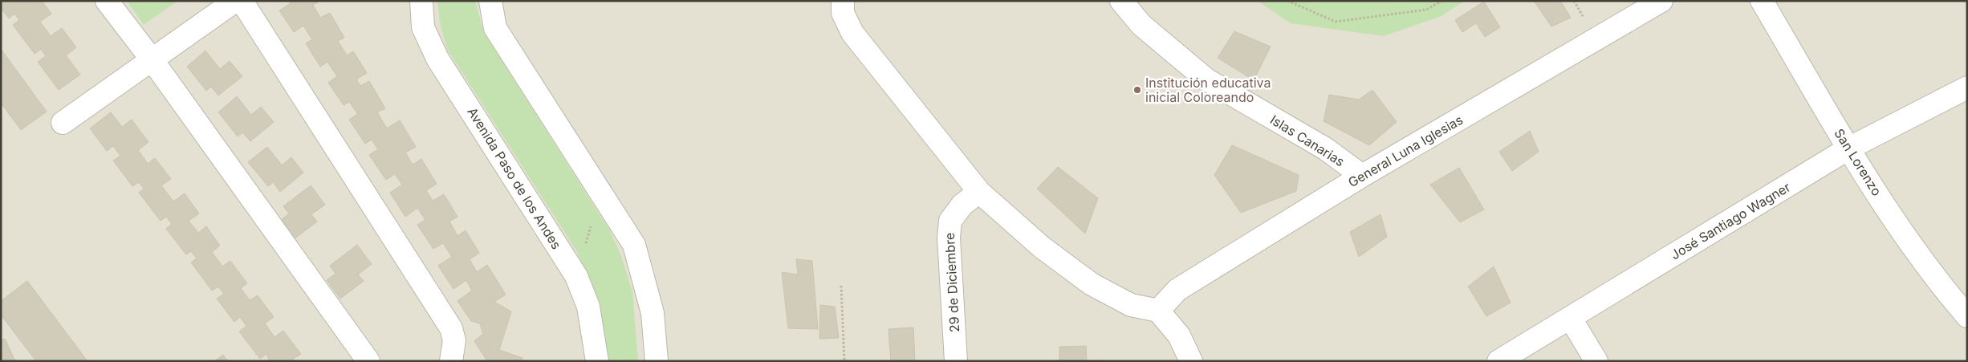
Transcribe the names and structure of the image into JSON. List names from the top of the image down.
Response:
{
  "streets": {
    "street": [
      "Islas Canarias",
      "General Luna Iglesias",
      "San Lorenzo",
      "Avenida Paso de los Andes",
      "José Santiago Wagner",
      "29 de Diciembre"
    ]
  },
  "crossings": [
    ["Islas Canarias", "General Luna Iglesias"],
    ["San Lorenzo", "José Santiago Wagner"]
  ],
  "places": ["Institución educativa inicial Coloreando"]
}
